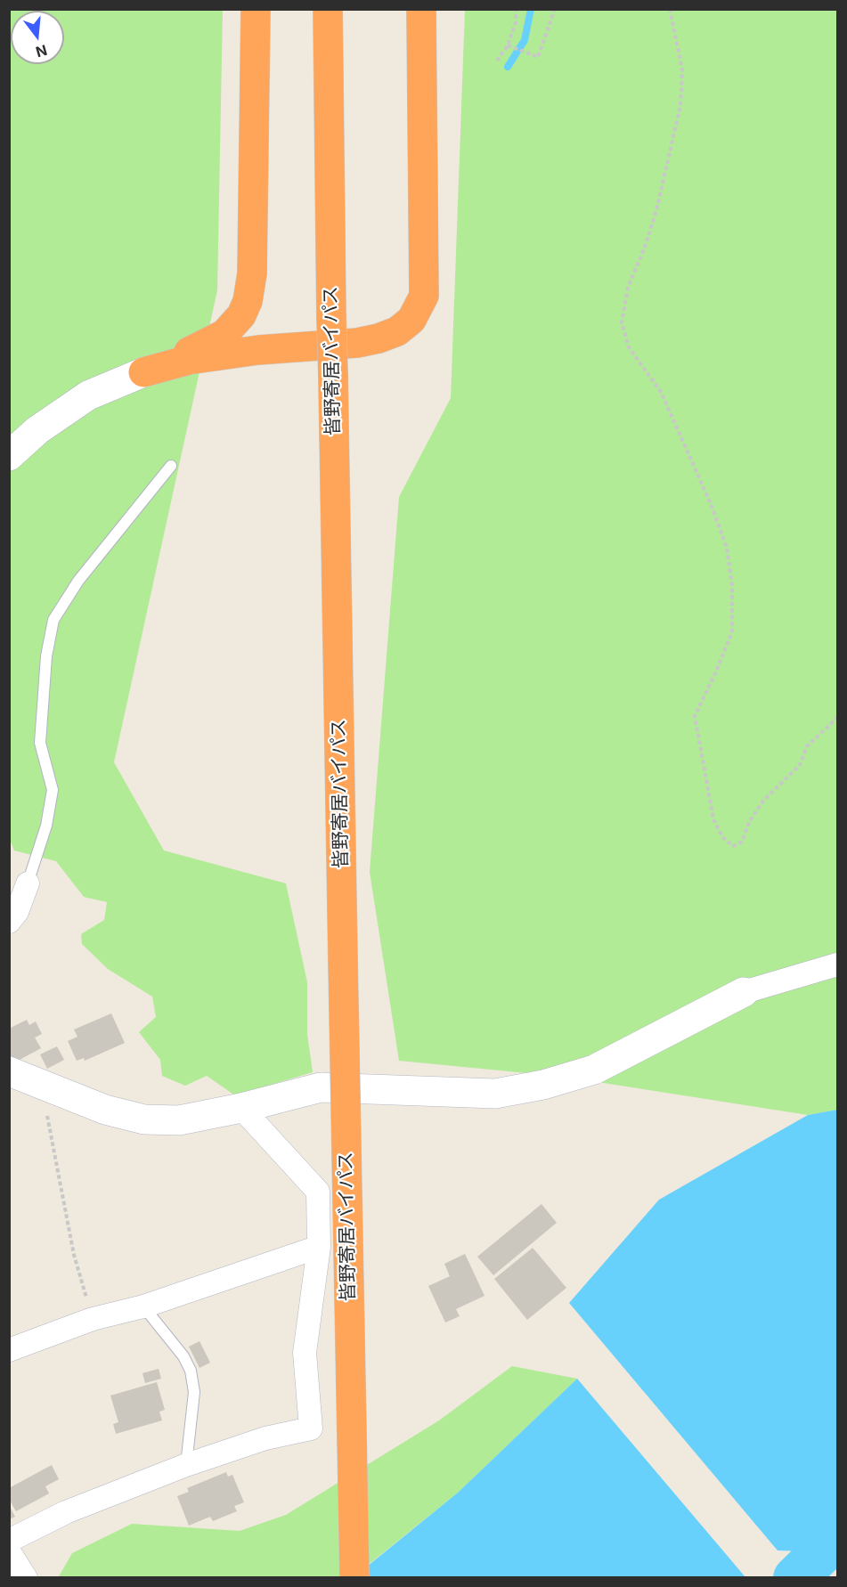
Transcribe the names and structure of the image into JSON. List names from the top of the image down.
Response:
{
  "streets": {
    "highway": ["皆野寄居バイパス"]
  },
  "north": "bottom"
}
